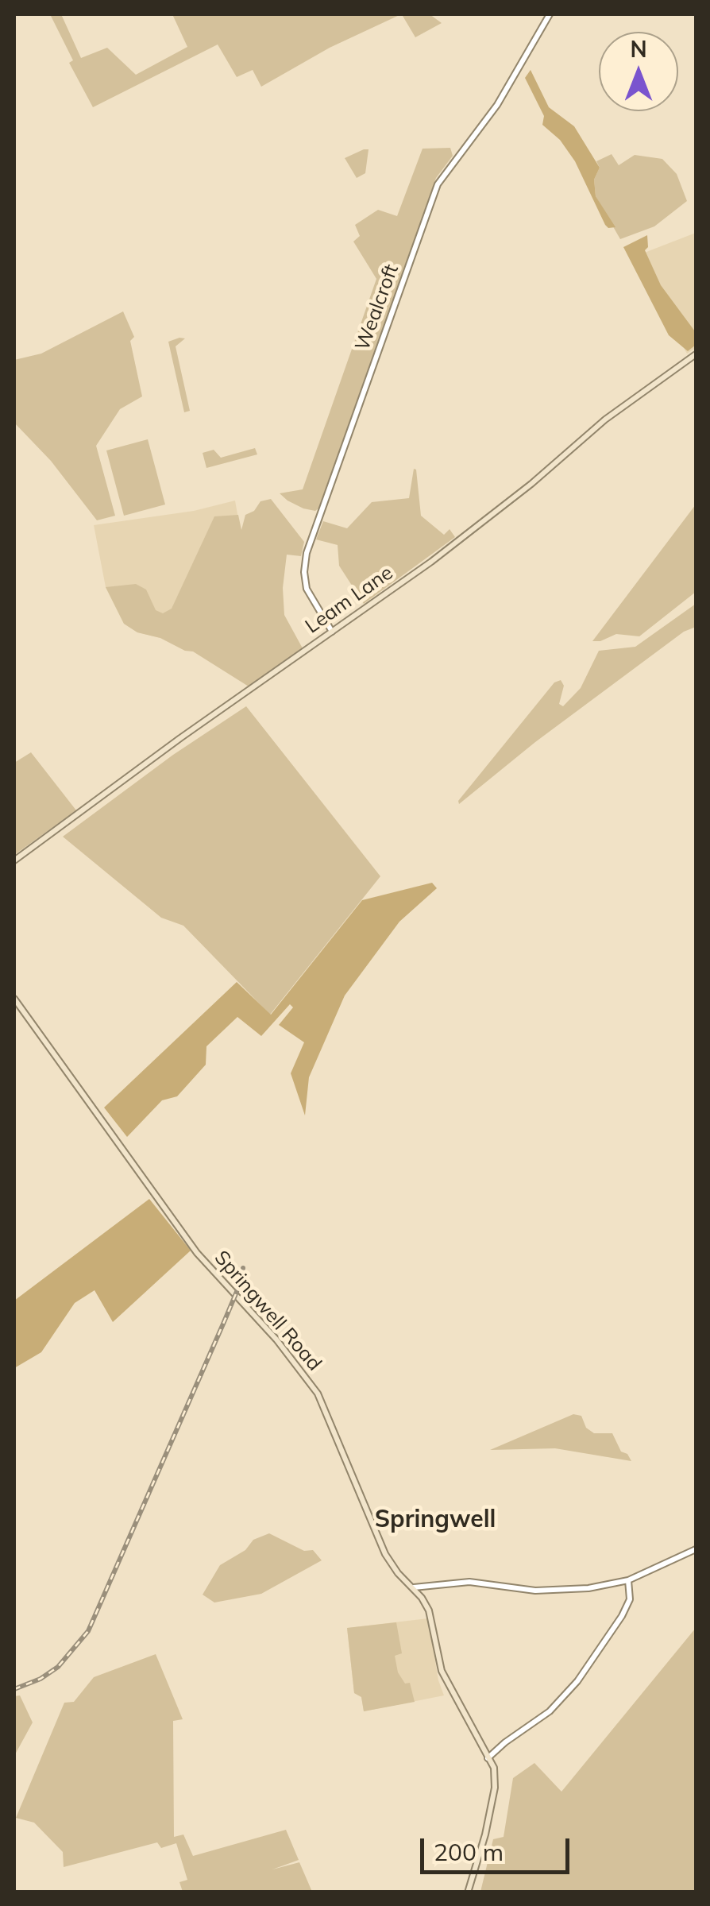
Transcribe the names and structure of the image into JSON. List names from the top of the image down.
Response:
{
  "streets": {
    "main road": ["Leam Lane", "Springwell Road"],
    "street": ["Wealcroft"]
  },
  "crossings": [
    ["Wealcroft", "Leam Lane"]
  ],
  "districts": ["Springwell"],
  "scale_bar": "200 m",
  "north": "top"
}
